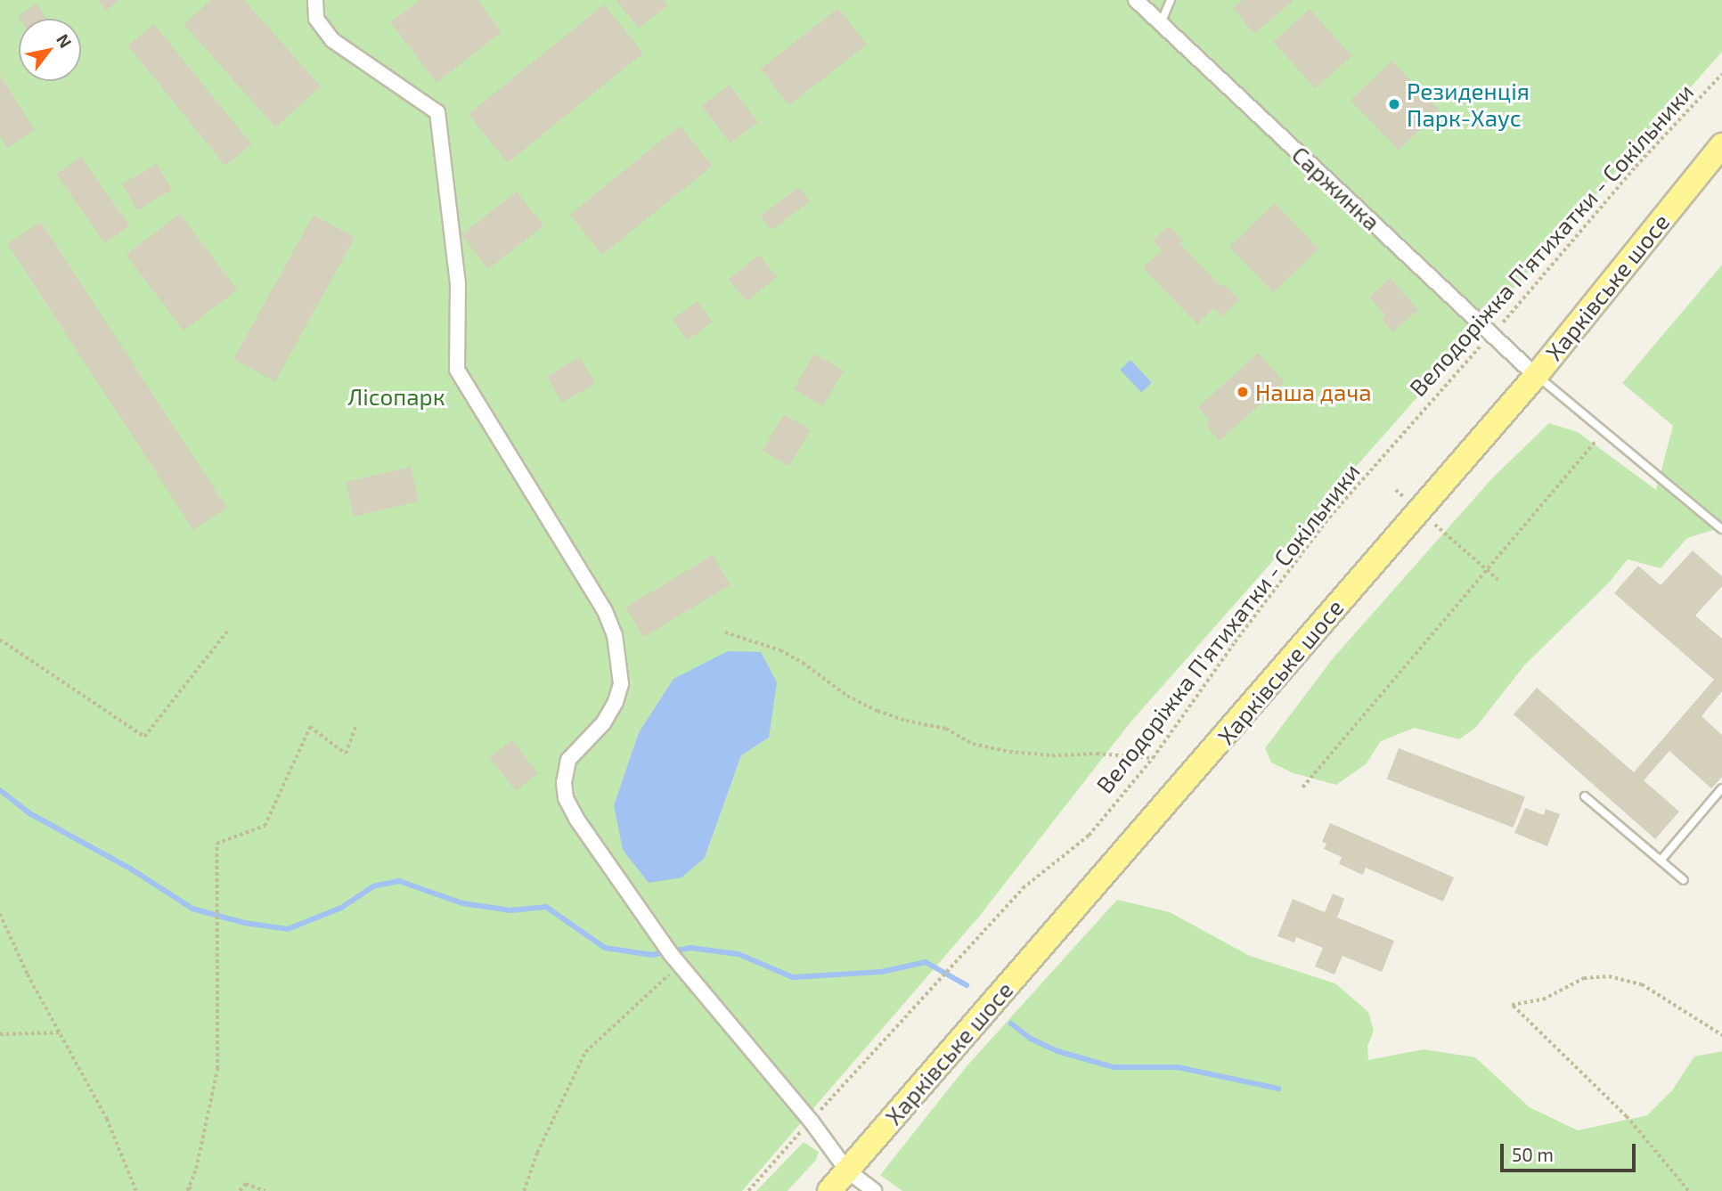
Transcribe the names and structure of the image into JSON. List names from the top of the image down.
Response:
{
  "streets": {
    "main road": ["Харківське шосе"],
    "street": ["Саржинка"],
    "path": ["Велодоріжка П'ятихатки - Сокільники"]
  },
  "crossings": [
    ["Саржинка", "Велодоріжка П'ятихатки - Сокільники"],
    ["Саржинка", "Харківське шосе"]
  ],
  "parks": ["Лісопарк"],
  "places": ["Резиденція Парк-Хаус", "Наша дача"],
  "scale_bar": "50 m",
  "north": "top right"
}
